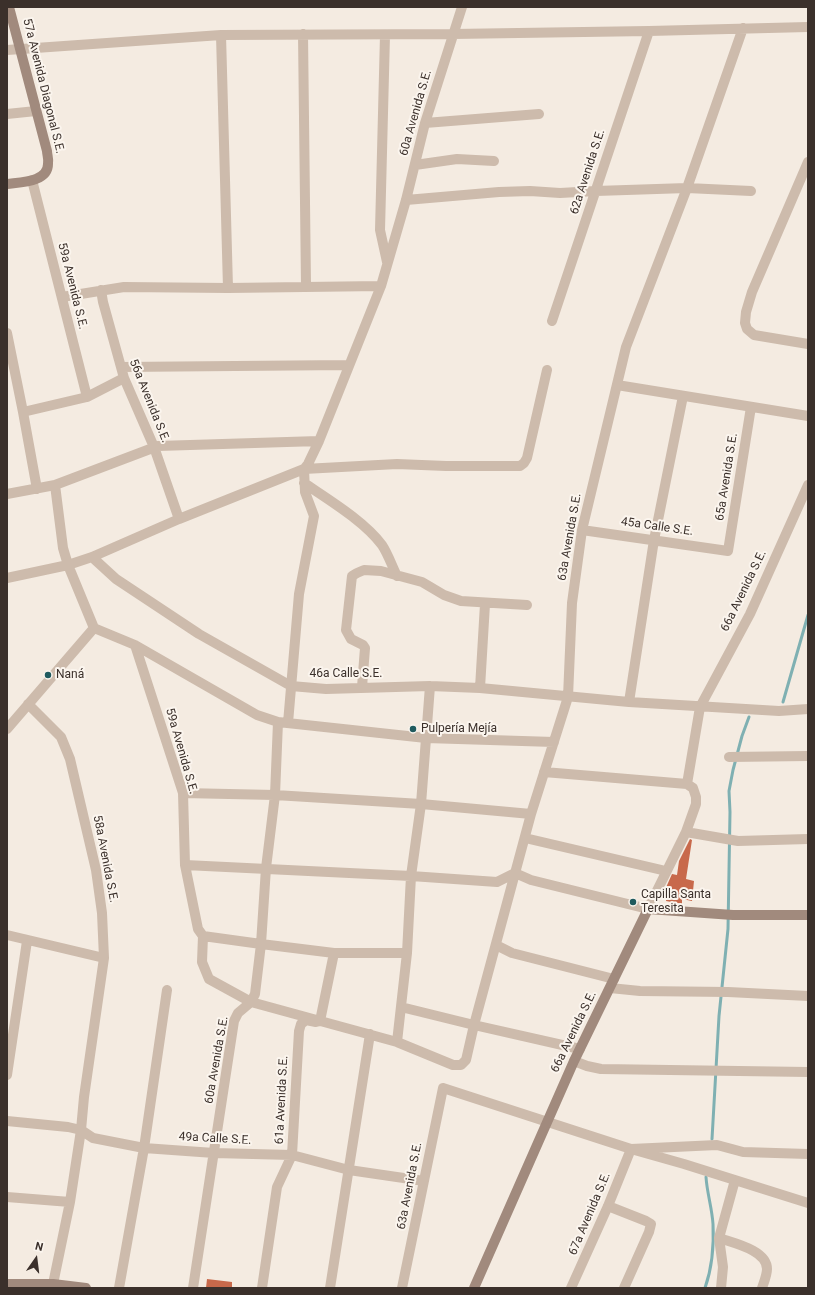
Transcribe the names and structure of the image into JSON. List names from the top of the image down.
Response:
{
  "streets": {
    "street": [
      "57a Avenida Diagonal S.E.",
      "60a Avenida S.E.",
      "62a Avenida S.E.",
      "59a Avenida S.E.",
      "56a Avenida S.E.",
      "65a Avenida S.E.",
      "45a Calle S.E.",
      "63a Avenida S.E.",
      "66a Avenida S.E.",
      "46a Calle S.E.",
      "58a Avenida S.E.",
      "61a Avenida S.E.",
      "49a Calle S.E.",
      "67a Avenida S.E."
    ]
  },
  "crossings": [
    ["57a Avenida Diagonal S.E.", "59a Avenida S.E."],
    ["60a Avenida S.E.", "46a Calle S.E."],
    ["60a Avenida S.E.", "49a Calle S.E."],
    ["65a Avenida S.E.", "45a Calle S.E."],
    ["45a Calle S.E.", "63a Avenida S.E."],
    ["63a Avenida S.E.", "66a Avenida S.E."],
    ["63a Avenida S.E.", "46a Calle S.E."],
    ["63a Avenida S.E.", "49a Calle S.E."],
    ["66a Avenida S.E.", "46a Calle S.E."],
    ["58a Avenida S.E.", "49a Calle S.E."],
    ["61a Avenida S.E.", "49a Calle S.E."]
  ],
  "places": ["Naná", "Pulpería Mejía", "Capilla Santa Teresita"],
  "north": "top"
}
